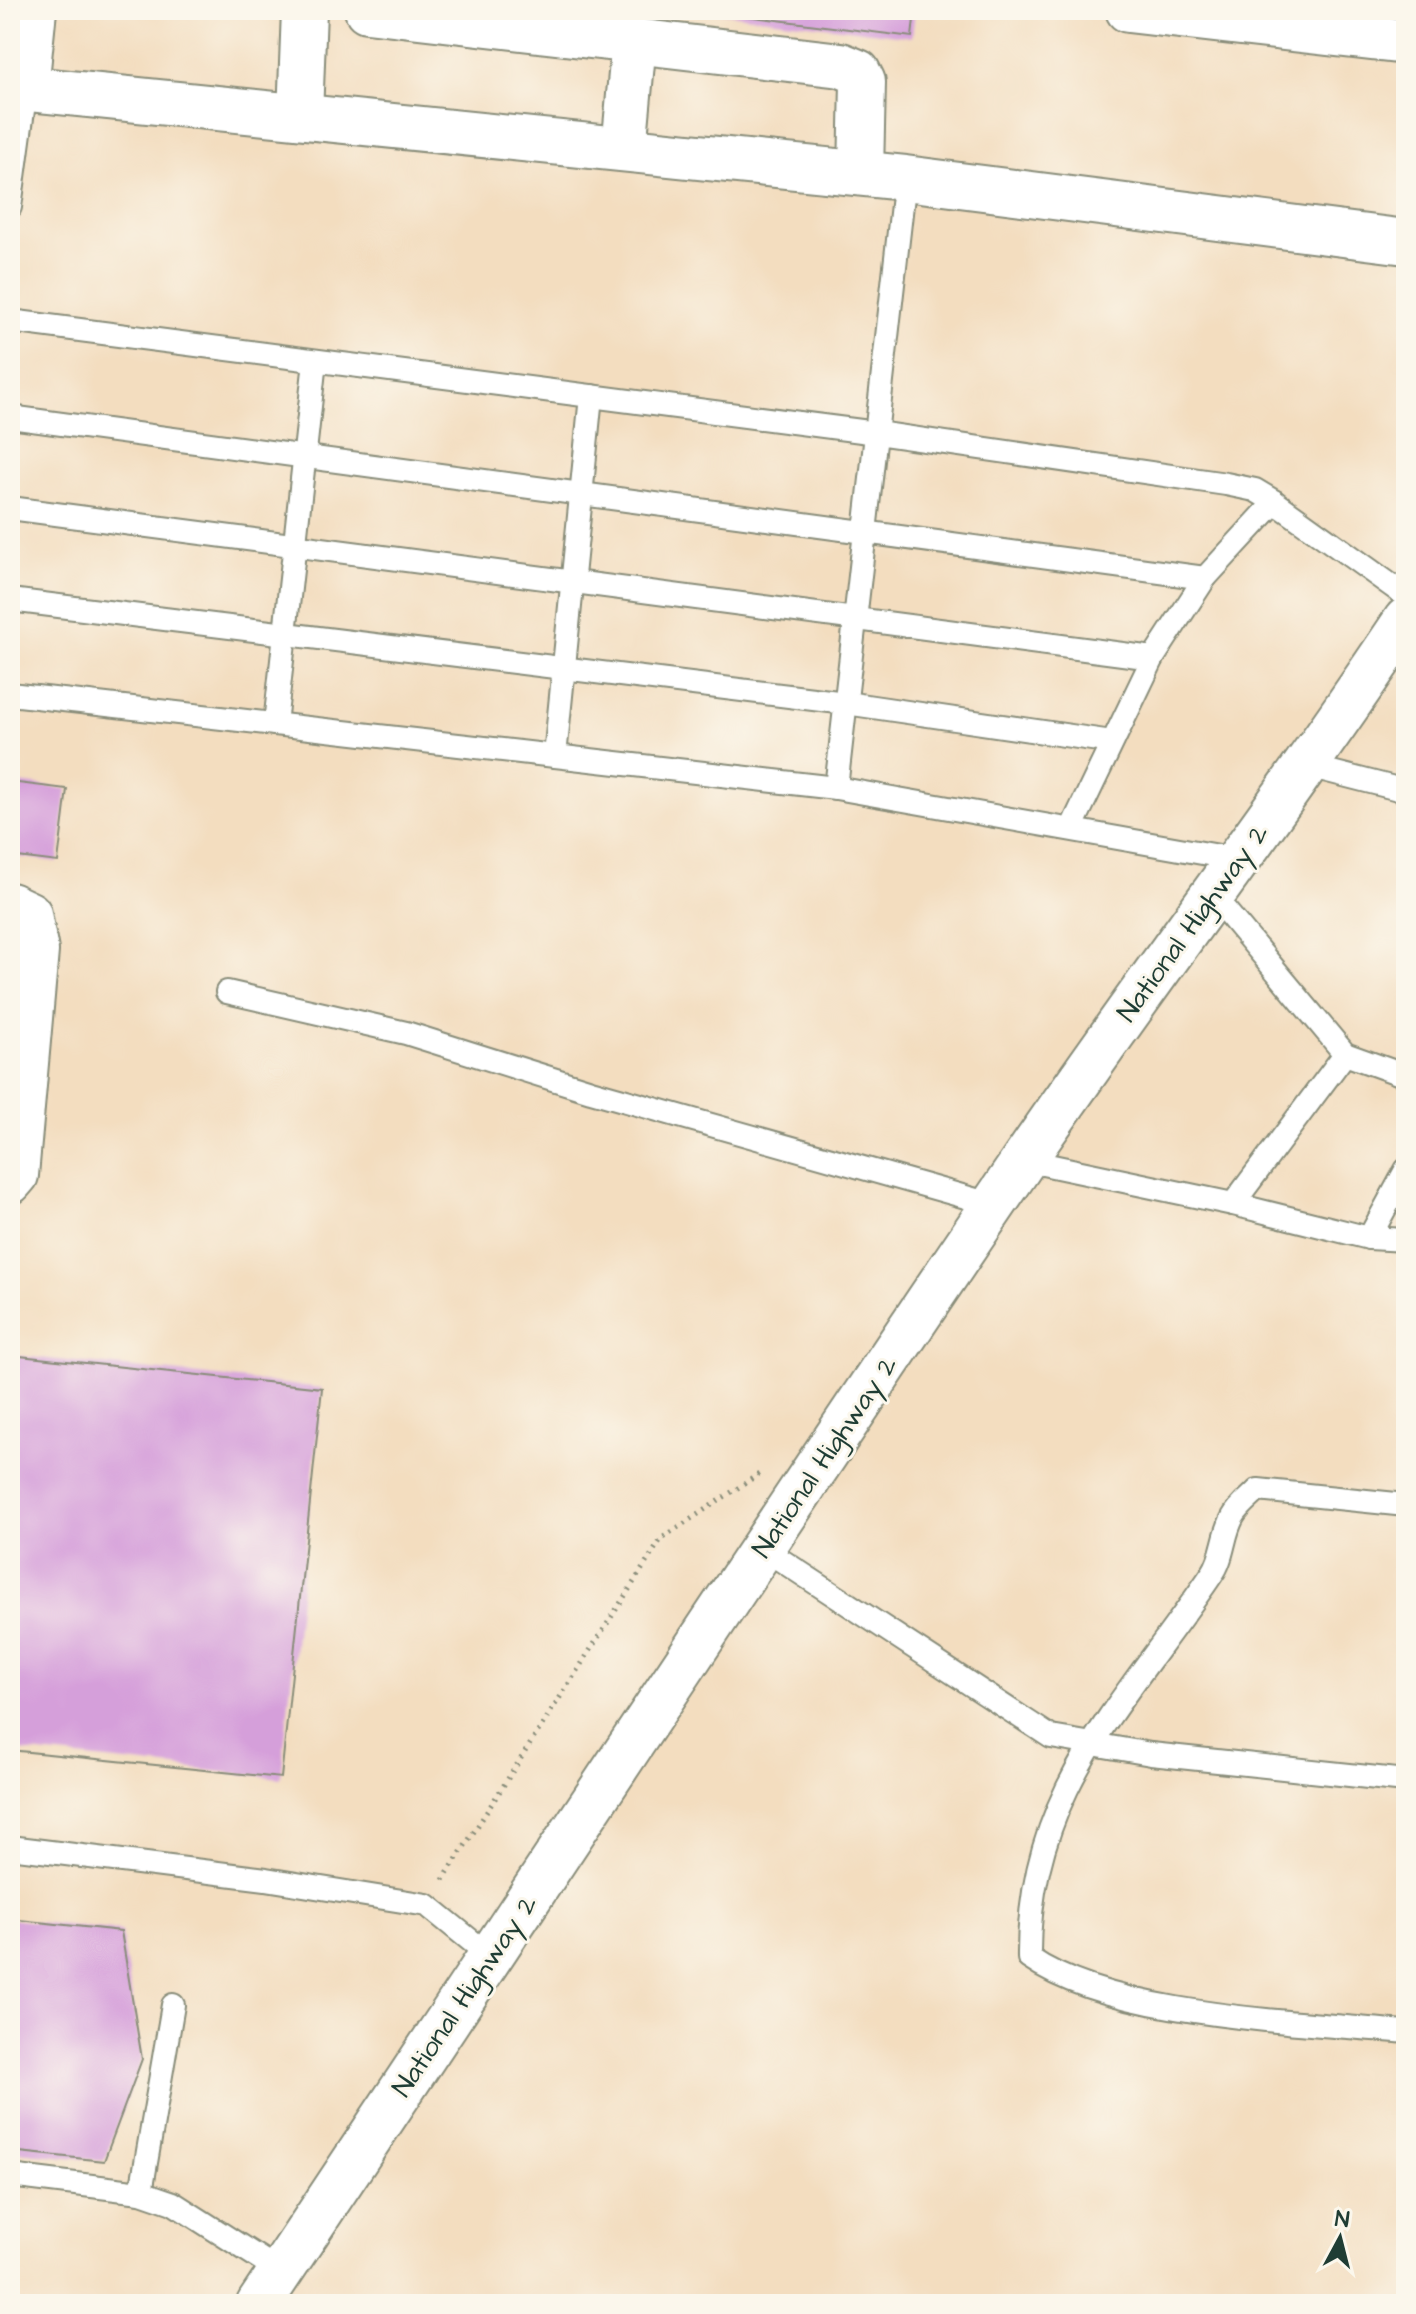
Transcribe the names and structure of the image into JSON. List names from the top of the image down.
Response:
{
  "streets": {
    "main road": ["National Highway 2"]
  },
  "north": "top"
}
